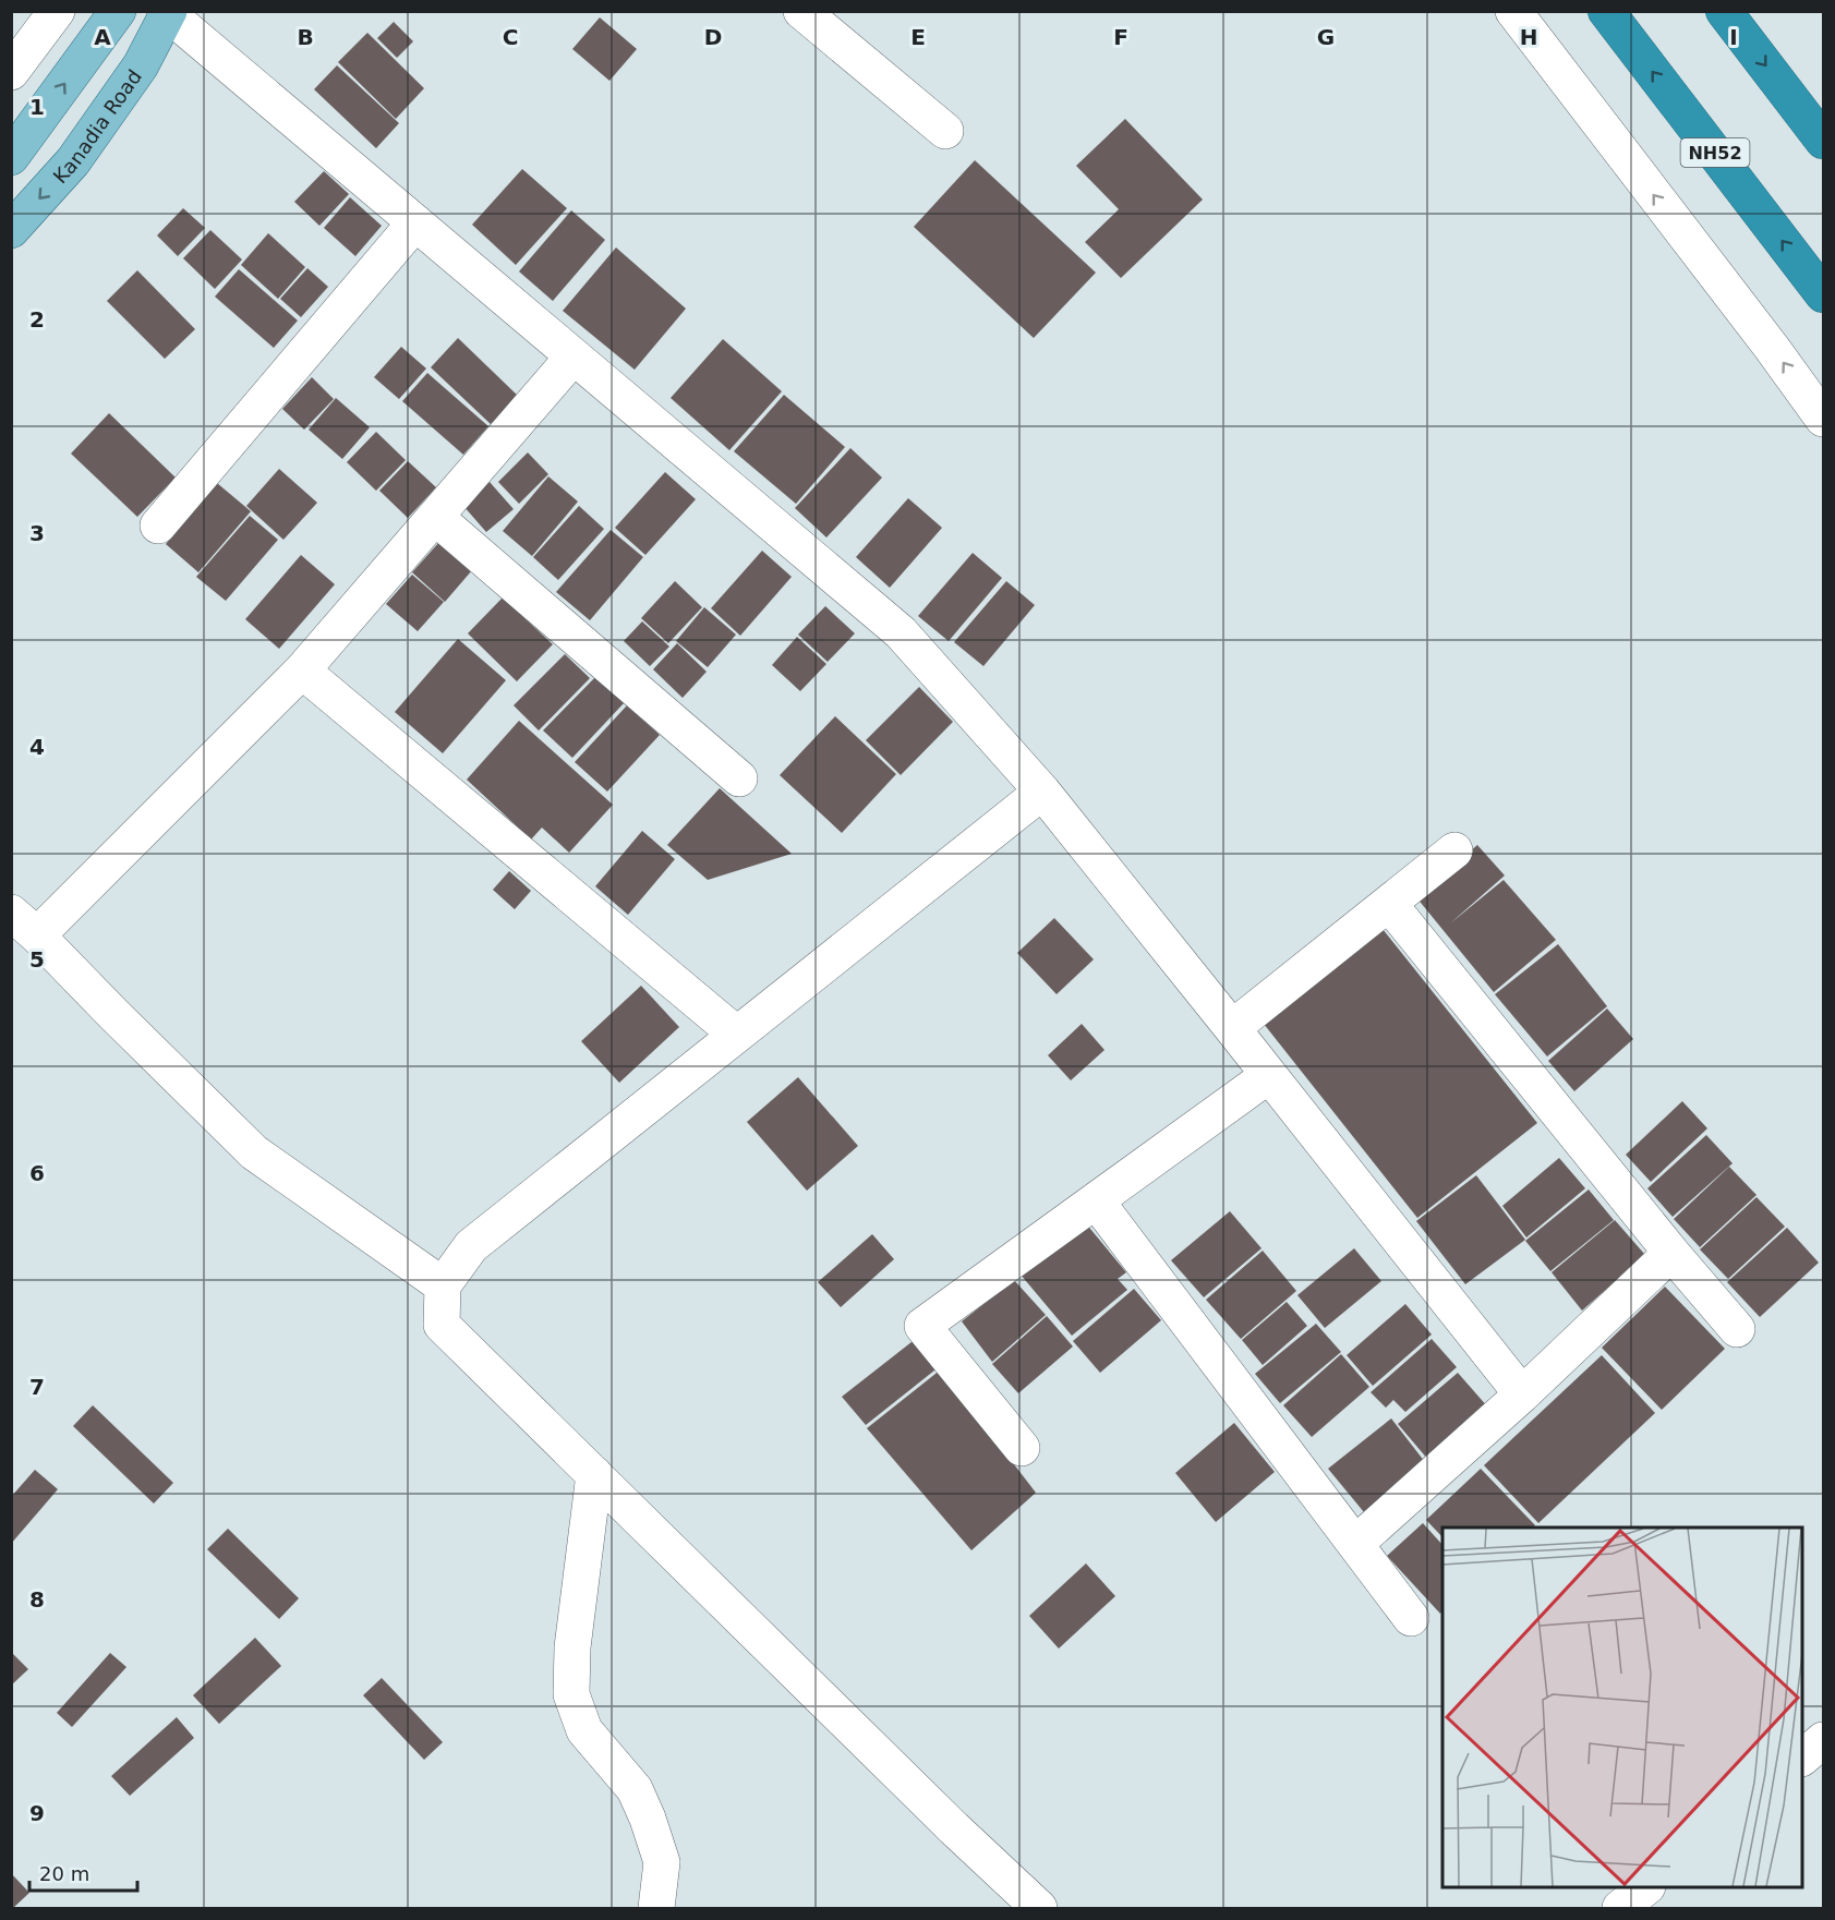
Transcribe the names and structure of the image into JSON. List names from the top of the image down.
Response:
{
  "streets": {
    "highway": ["NH52"],
    "main road": ["Kanadia Road"]
  },
  "scale_bar": "20 m",
  "grid": {
    "columns": [
      "A",
      "B",
      "C",
      "D",
      "E",
      "F",
      "G",
      "H",
      "I"
    ],
    "rows": [
      "1",
      "2",
      "3",
      "4",
      "5",
      "6",
      "7",
      "8",
      "9"
    ]
  }
}
